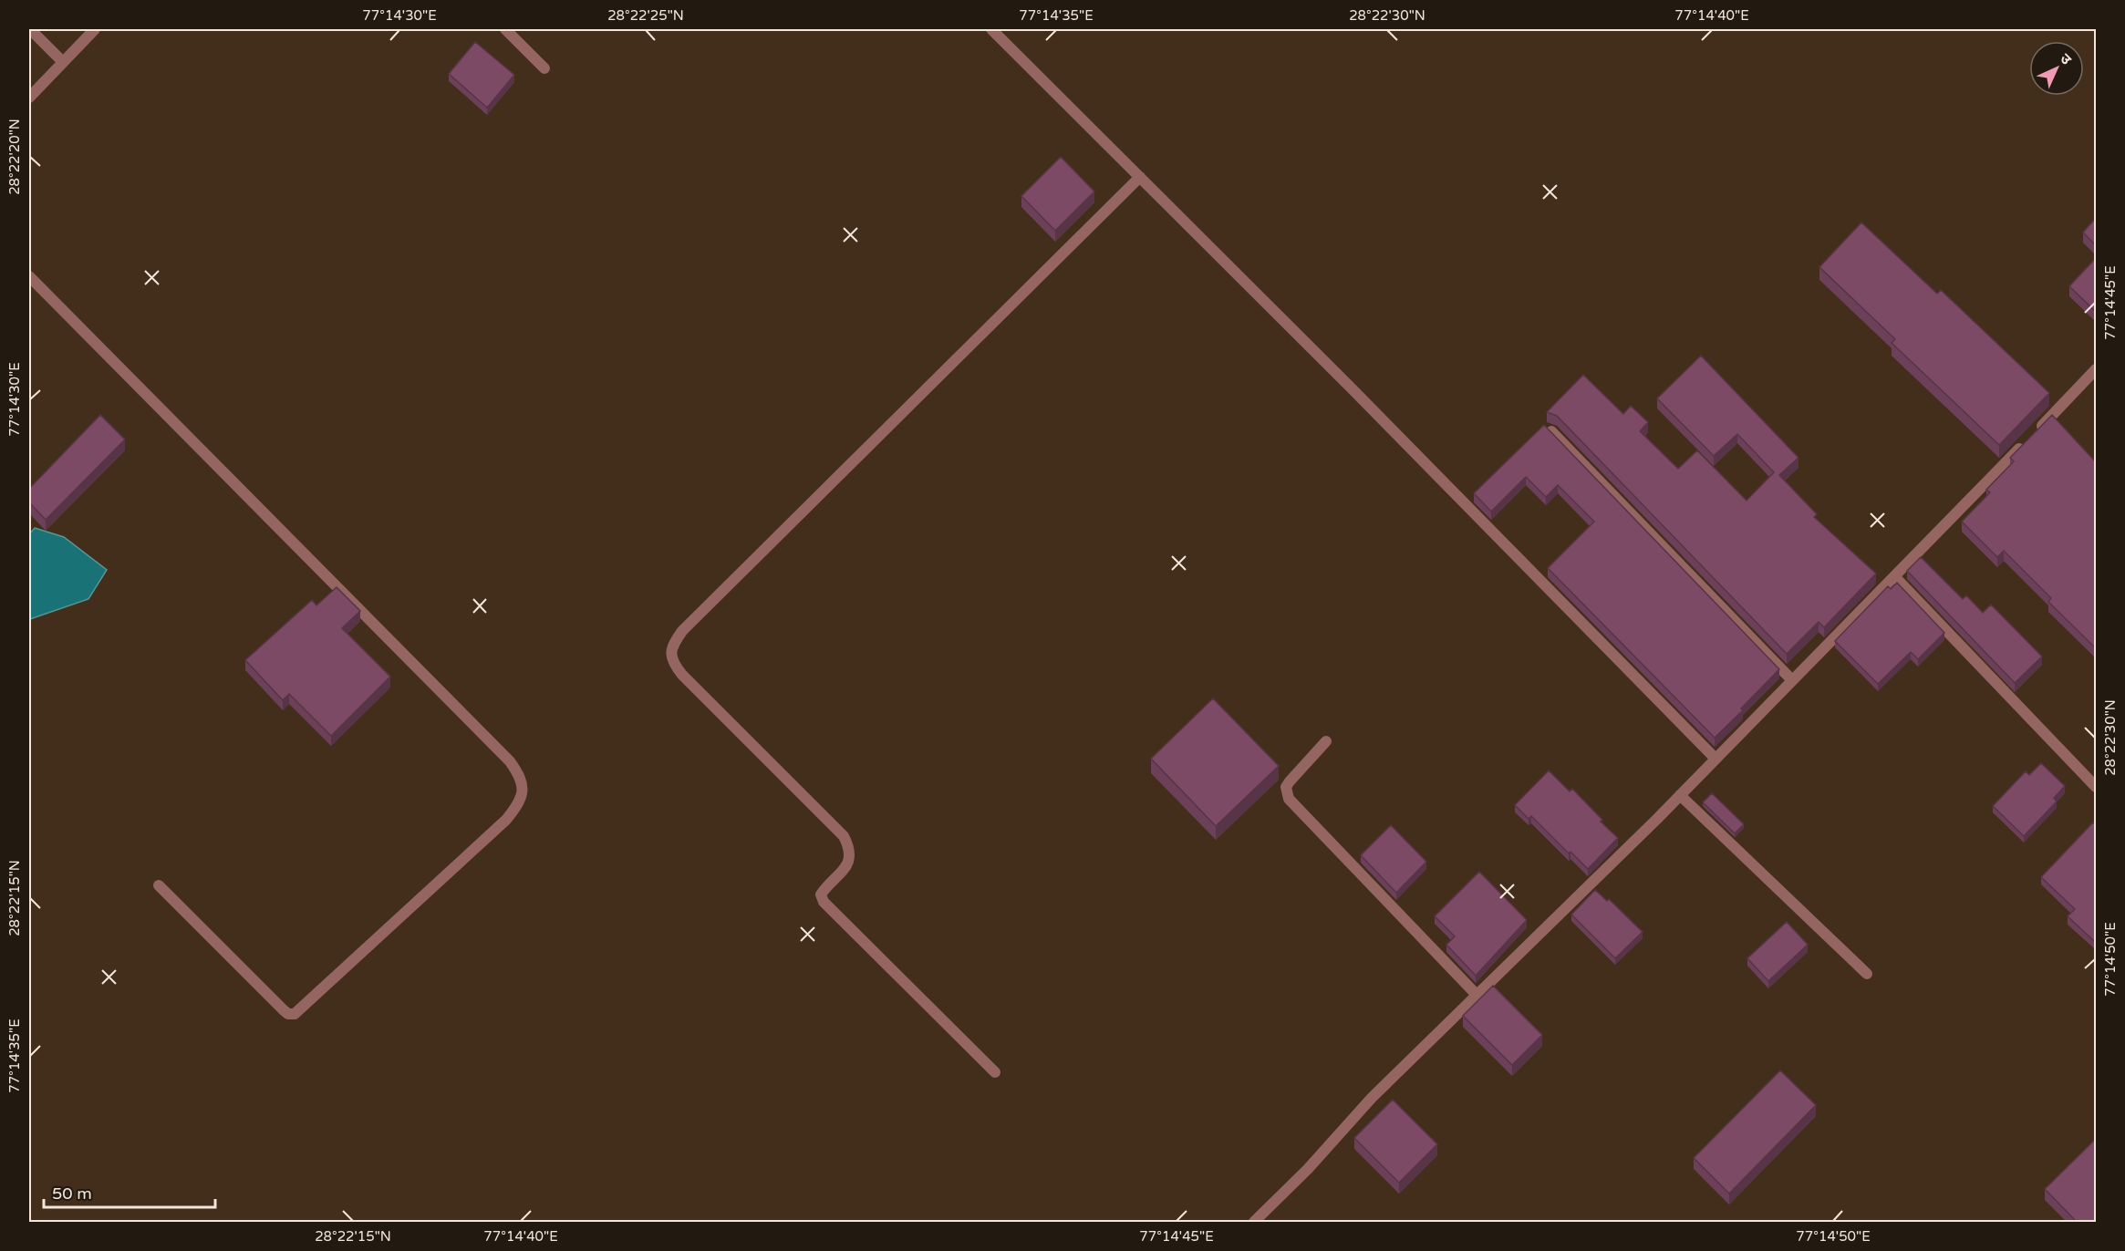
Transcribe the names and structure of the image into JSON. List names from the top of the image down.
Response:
{
  "scale_bar": "50 m",
  "north": "top right",
  "coordinates": [
    "77°14'30\"E",
    "28°22'25\"N",
    "77°14'35\"E",
    "28°22'30\"N",
    "77°14'40\"E",
    "28°22'20\"N",
    "77°14'45\"E",
    "28°22'15\"N",
    "77°14'50\"E"
  ]
}
